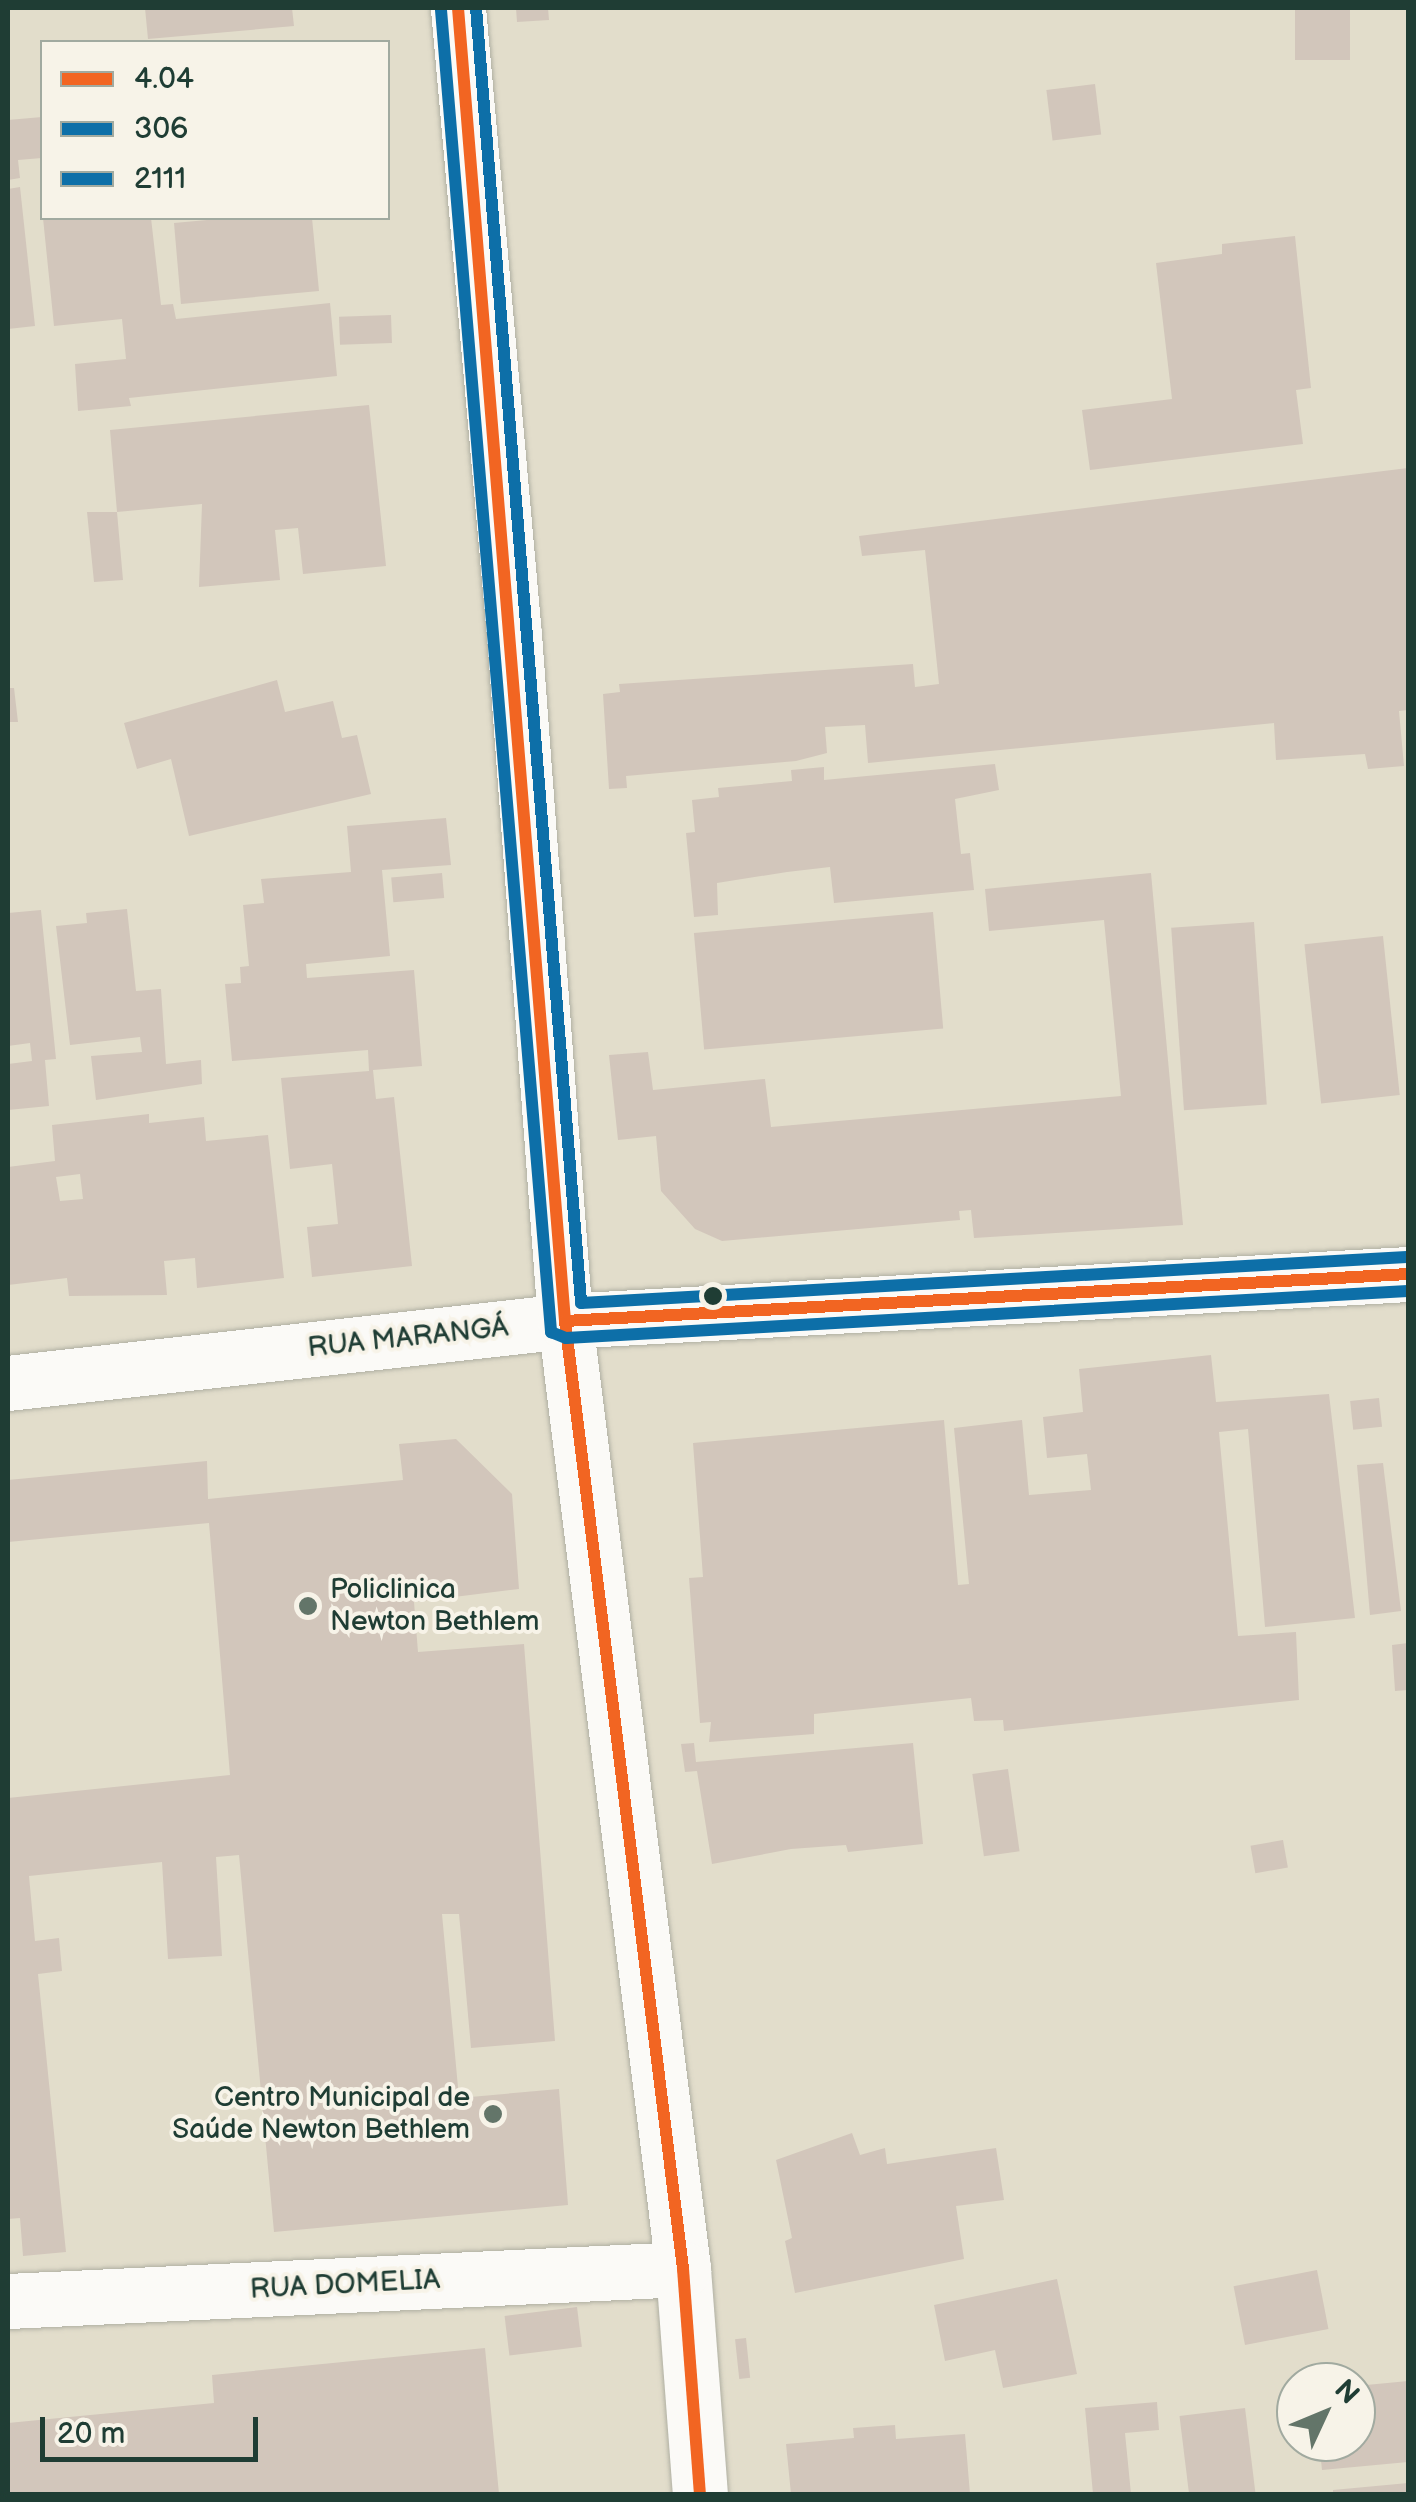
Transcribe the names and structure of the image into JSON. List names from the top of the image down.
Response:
{
  "streets": {
    "street": ["RUA MARANGÁ", "RUA DOMELIA"]
  },
  "places": ["Policlinica Newton Bethlem", "Centro Municipal de Saúde Newton Bethlem"],
  "lines": ["transit line 4.04", "transit line 2111", "transit line 306"],
  "legend": ["4.04", "306", "2111"],
  "scale_bar": "20 m",
  "north": "top right"
}
